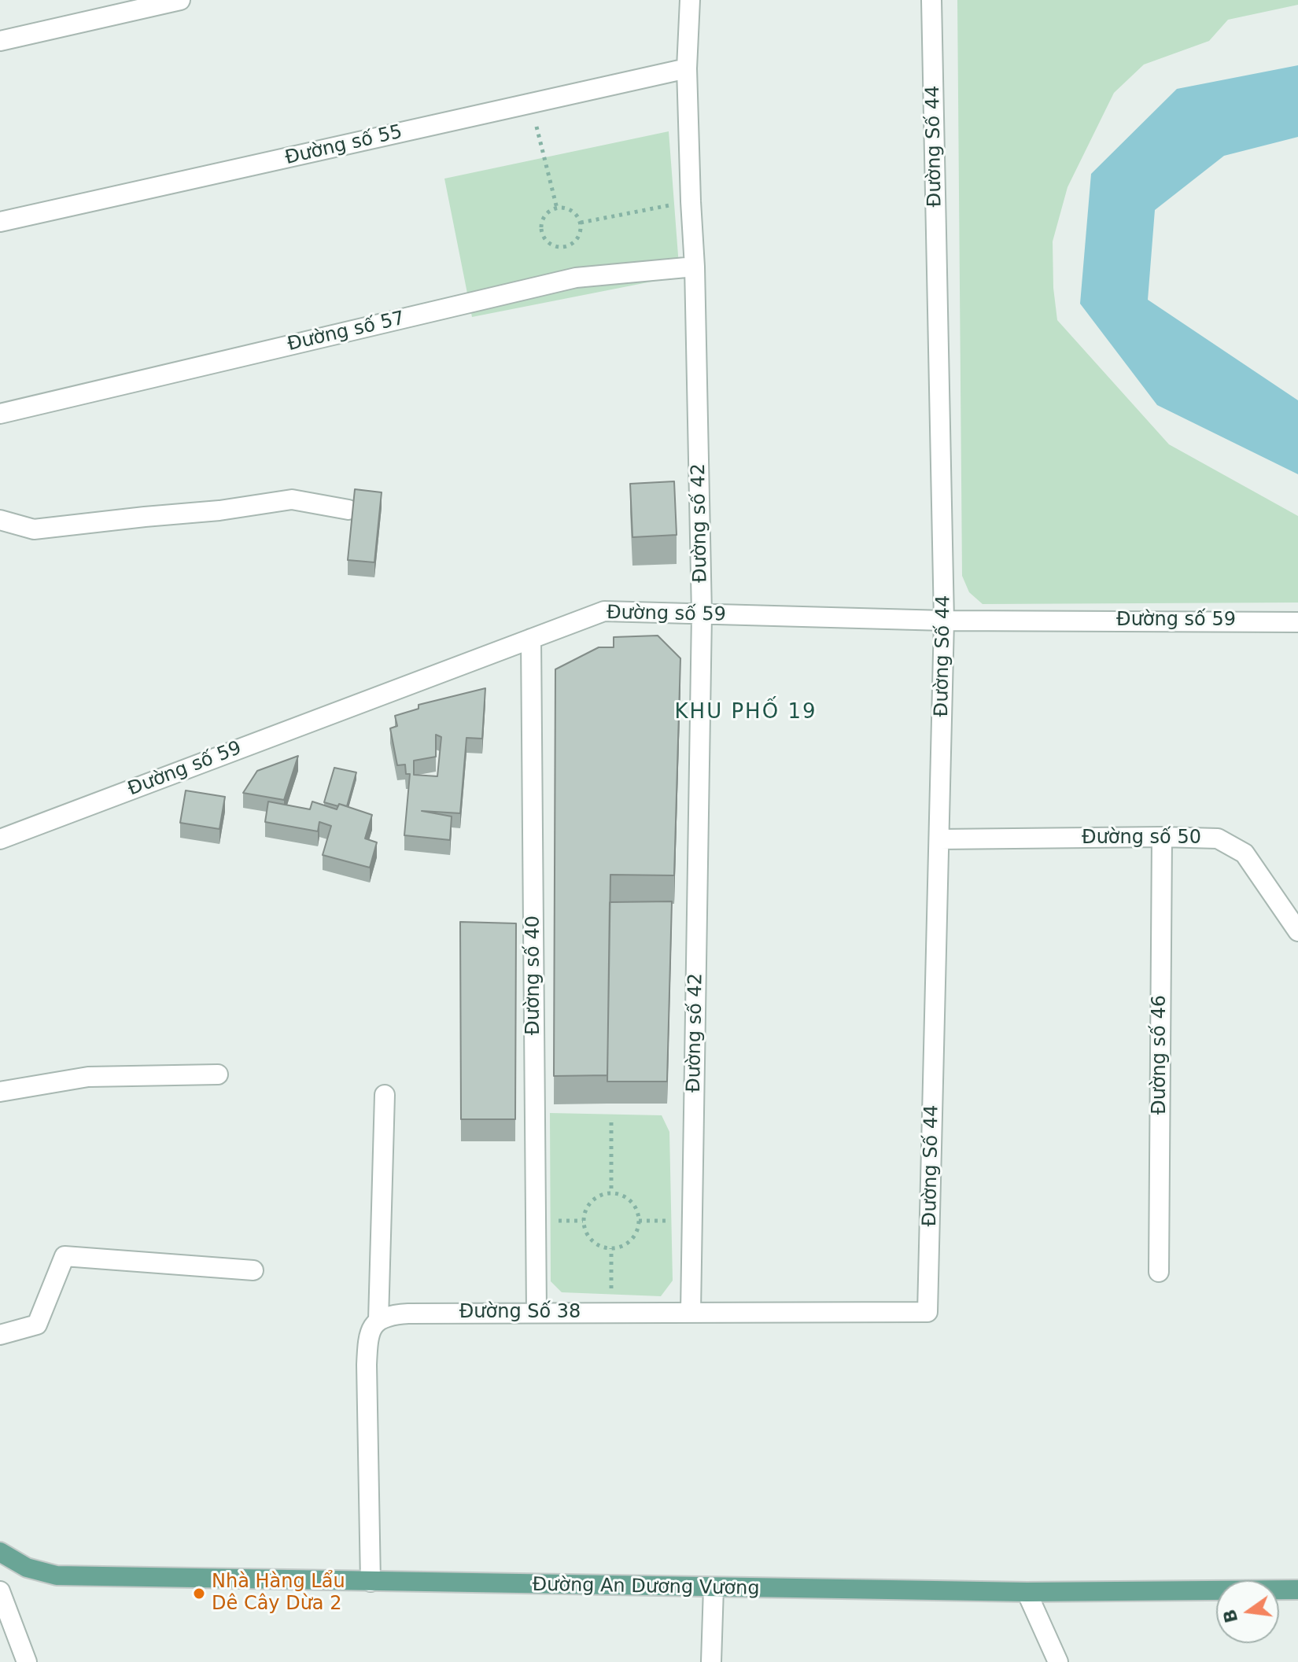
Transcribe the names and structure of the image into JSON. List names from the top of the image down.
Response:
{
  "streets": {
    "main road": ["Đường An Dương Vương"],
    "street": [
      "Đường số 55",
      "Đường Số 44",
      "Đường số 57",
      "Đường số 42",
      "Đường số 59",
      "Đường số 50",
      "Đường số 40",
      "Đường số 46",
      "Đường Số 38"
    ]
  },
  "crossings": [
    ["Đường số 55", "Đường số 42"],
    ["Đường Số 44", "Đường số 59"],
    ["Đường Số 44", "Đường số 50"],
    ["Đường Số 44", "Đường Số 38"],
    ["Đường số 57", "Đường số 42"],
    ["Đường số 42", "Đường số 59"],
    ["Đường số 42", "Đường Số 38"],
    ["Đường số 59", "Đường số 40"],
    ["Đường số 50", "Đường số 46"],
    ["Đường số 40", "Đường Số 38"]
  ],
  "districts": ["KHU PHỐ 19"],
  "places": ["Nhà Hàng Lẩu Dê Cây Dừa 2"],
  "north": "left"
}
